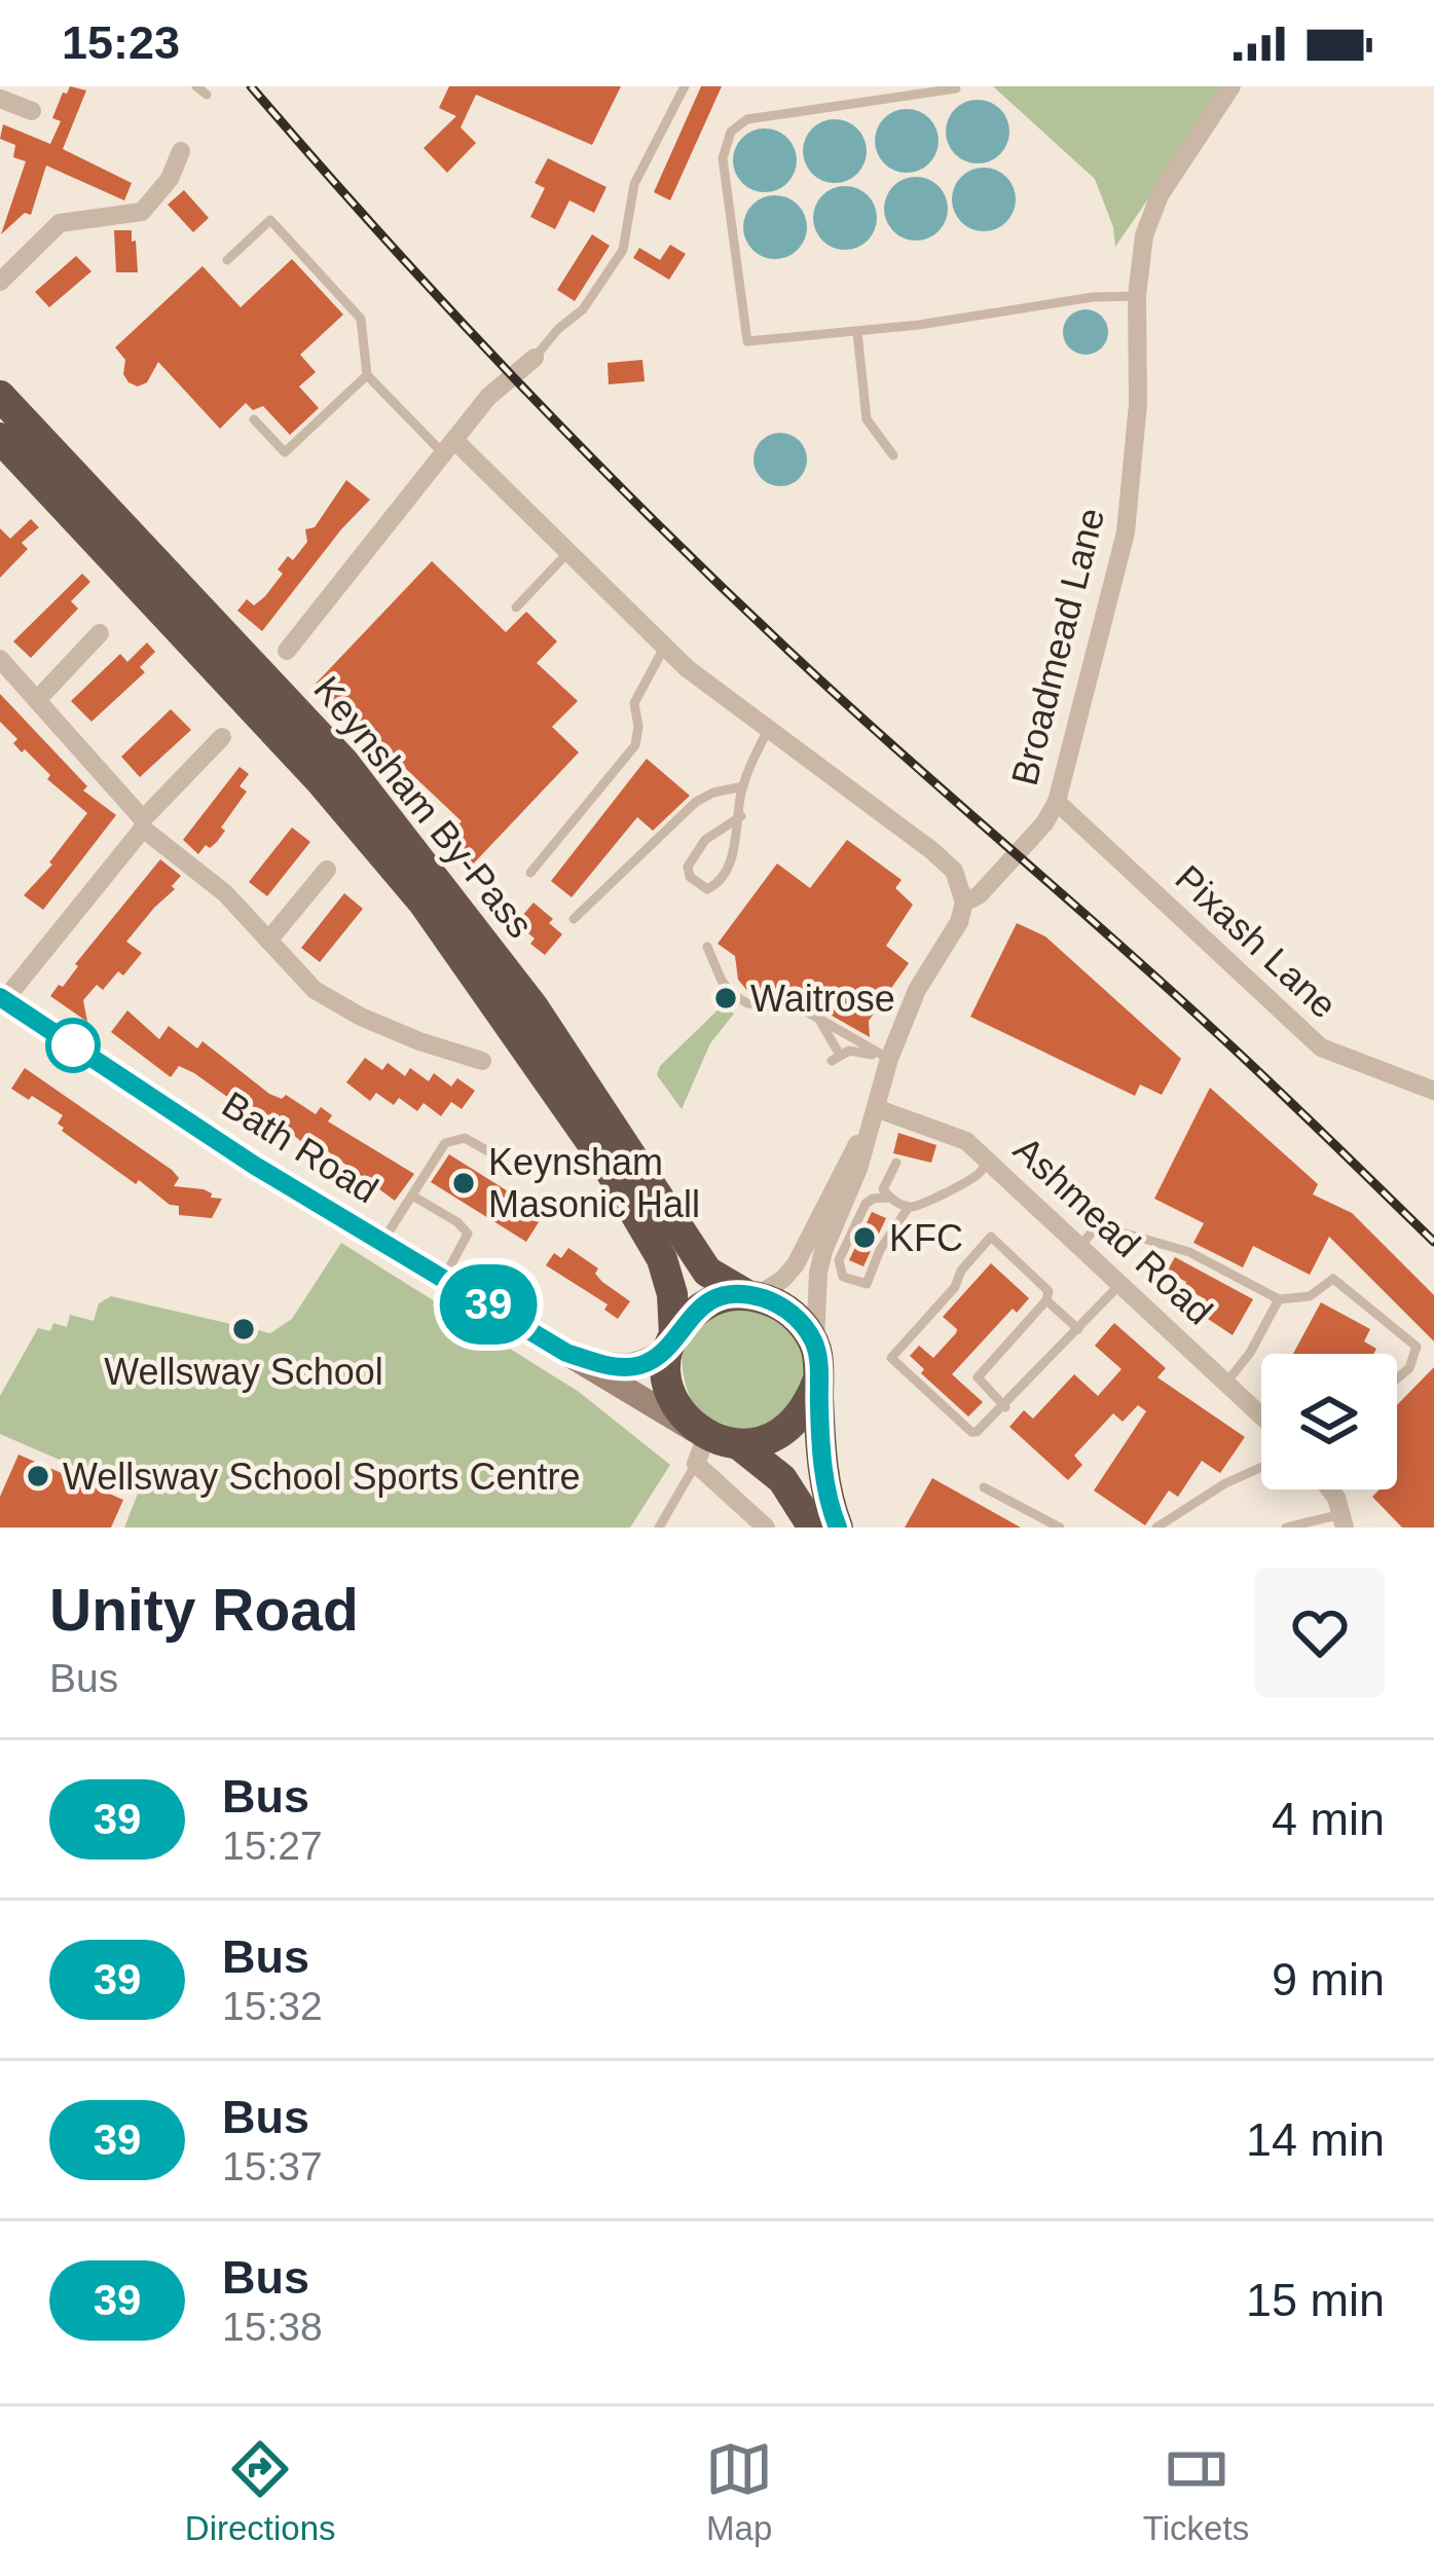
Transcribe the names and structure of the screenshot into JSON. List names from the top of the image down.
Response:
{
  "streets": {
    "highway": ["Keynsham By-Pass"],
    "main road": ["Bath Road"],
    "street": ["Broadmead Lane", "Pixash Lane", "Ashmead Road"]
  },
  "crossings": [
    ["Broadmead Lane", "Keynsham By-Pass"],
    ["Broadmead Lane", "Pixash Lane"],
    ["Broadmead Lane", "Bath Road"],
    ["Broadmead Lane", "Ashmead Road"],
    ["Keynsham By-Pass", "Bath Road"]
  ],
  "places": [
    "Waitrose",
    "Keynsham Masonic Hall",
    "KFC",
    "Wellsway School",
    "Wellsway School Sports Centre"
  ],
  "lines": ["bus line 39"],
  "page": {
    "status": "15:23",
    "on_map": "39",
    "heading": ["Unity Road", "Bus"],
    "list": [
      {
        "mark": "39",
        "name": "Bus",
        "note": "15:27",
        "value": "4 min"
      },
      {
        "mark": "39",
        "name": "Bus",
        "note": "15:32",
        "value": "9 min"
      },
      {
        "mark": "39",
        "name": "Bus",
        "note": "15:37",
        "value": "14 min"
      },
      {
        "mark": "39",
        "name": "Bus",
        "note": "15:38",
        "value": "15 min"
      }
    ],
    "tabs": ["Directions", "Map", "Tickets"]
  }
}
